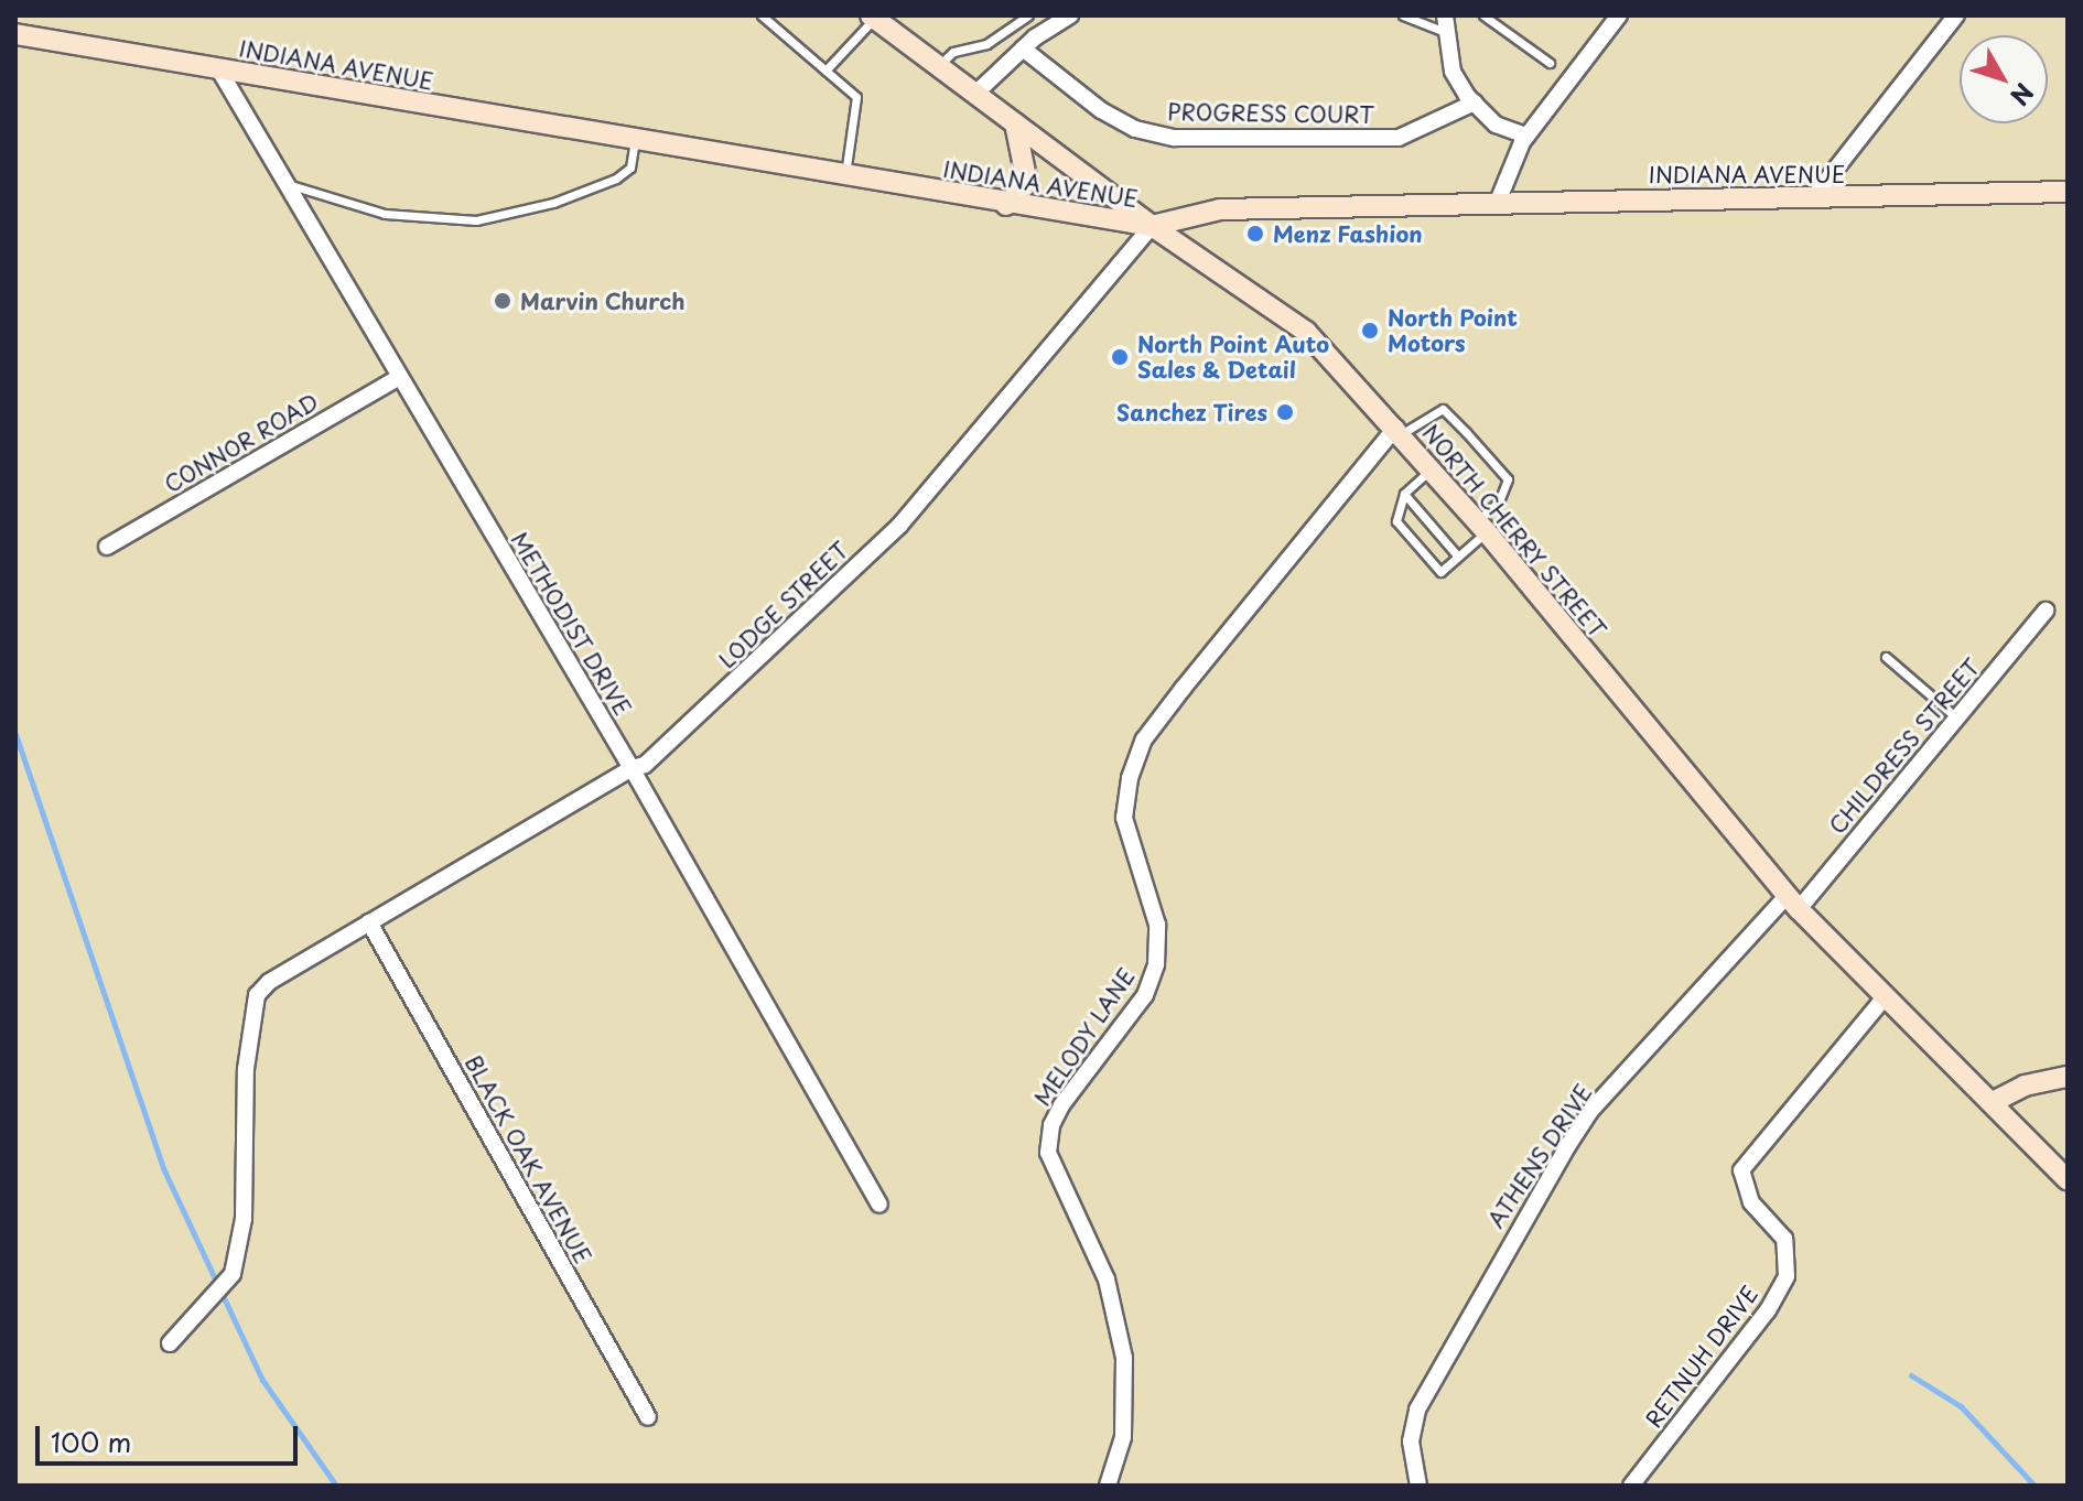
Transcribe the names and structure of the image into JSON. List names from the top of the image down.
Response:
{
  "streets": {
    "main road": ["INDIANA AVENUE", "NORTH CHERRY STREET"],
    "street": [
      "PROGRESS COURT",
      "CONNOR ROAD",
      "LODGE STREET",
      "METHODIST DRIVE",
      "CHILDRESS STREET",
      "MELODY LANE",
      "ATHENS DRIVE",
      "BLACK OAK AVENUE",
      "RETNUH DRIVE"
    ]
  },
  "crossings": [
    ["INDIANA AVENUE", "NORTH CHERRY STREET"],
    ["INDIANA AVENUE", "LODGE STREET"],
    ["INDIANA AVENUE", "METHODIST DRIVE"],
    ["CONNOR ROAD", "METHODIST DRIVE"],
    ["NORTH CHERRY STREET", "LODGE STREET"],
    ["NORTH CHERRY STREET", "CHILDRESS STREET"],
    ["NORTH CHERRY STREET", "MELODY LANE"],
    ["NORTH CHERRY STREET", "ATHENS DRIVE"],
    ["NORTH CHERRY STREET", "RETNUH DRIVE"],
    ["LODGE STREET", "METHODIST DRIVE"],
    ["LODGE STREET", "BLACK OAK AVENUE"],
    ["CHILDRESS STREET", "ATHENS DRIVE"]
  ],
  "places": [
    "Menz Fashion",
    "Marvin Church",
    "North Point Motors",
    "North Point Auto Sales & Detail",
    "Sanchez Tires"
  ],
  "scale_bar": "100 m",
  "north": "bottom right"
}
